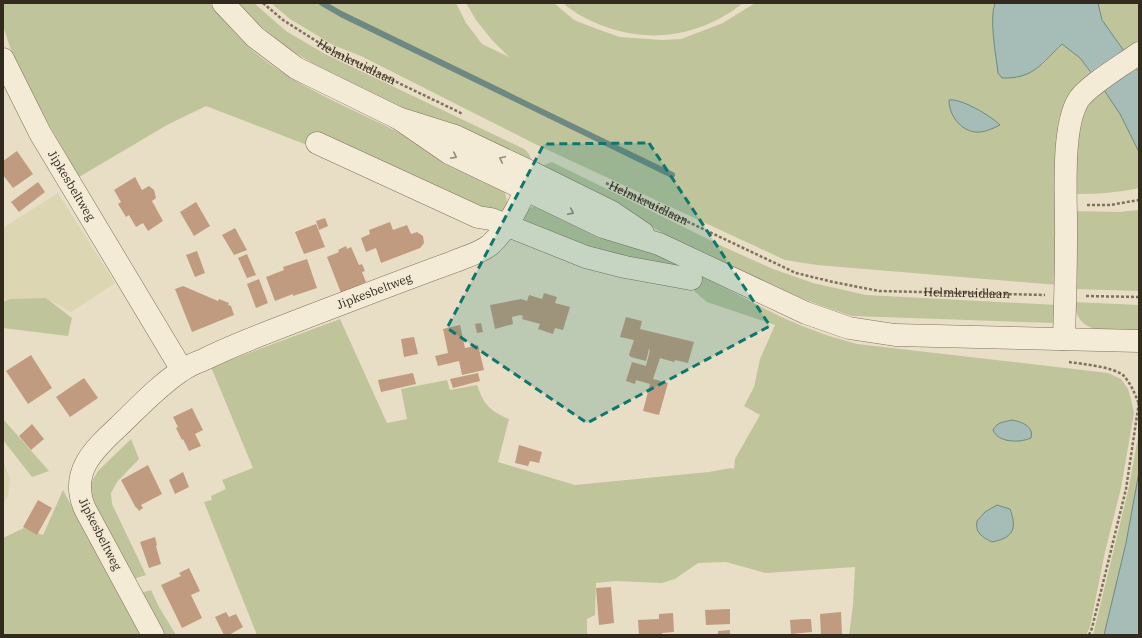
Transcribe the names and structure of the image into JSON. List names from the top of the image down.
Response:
{
  "streets": {
    "street": ["Jipkesbeltweg"],
    "path": ["Helmkruidlaan"]
  }
}
